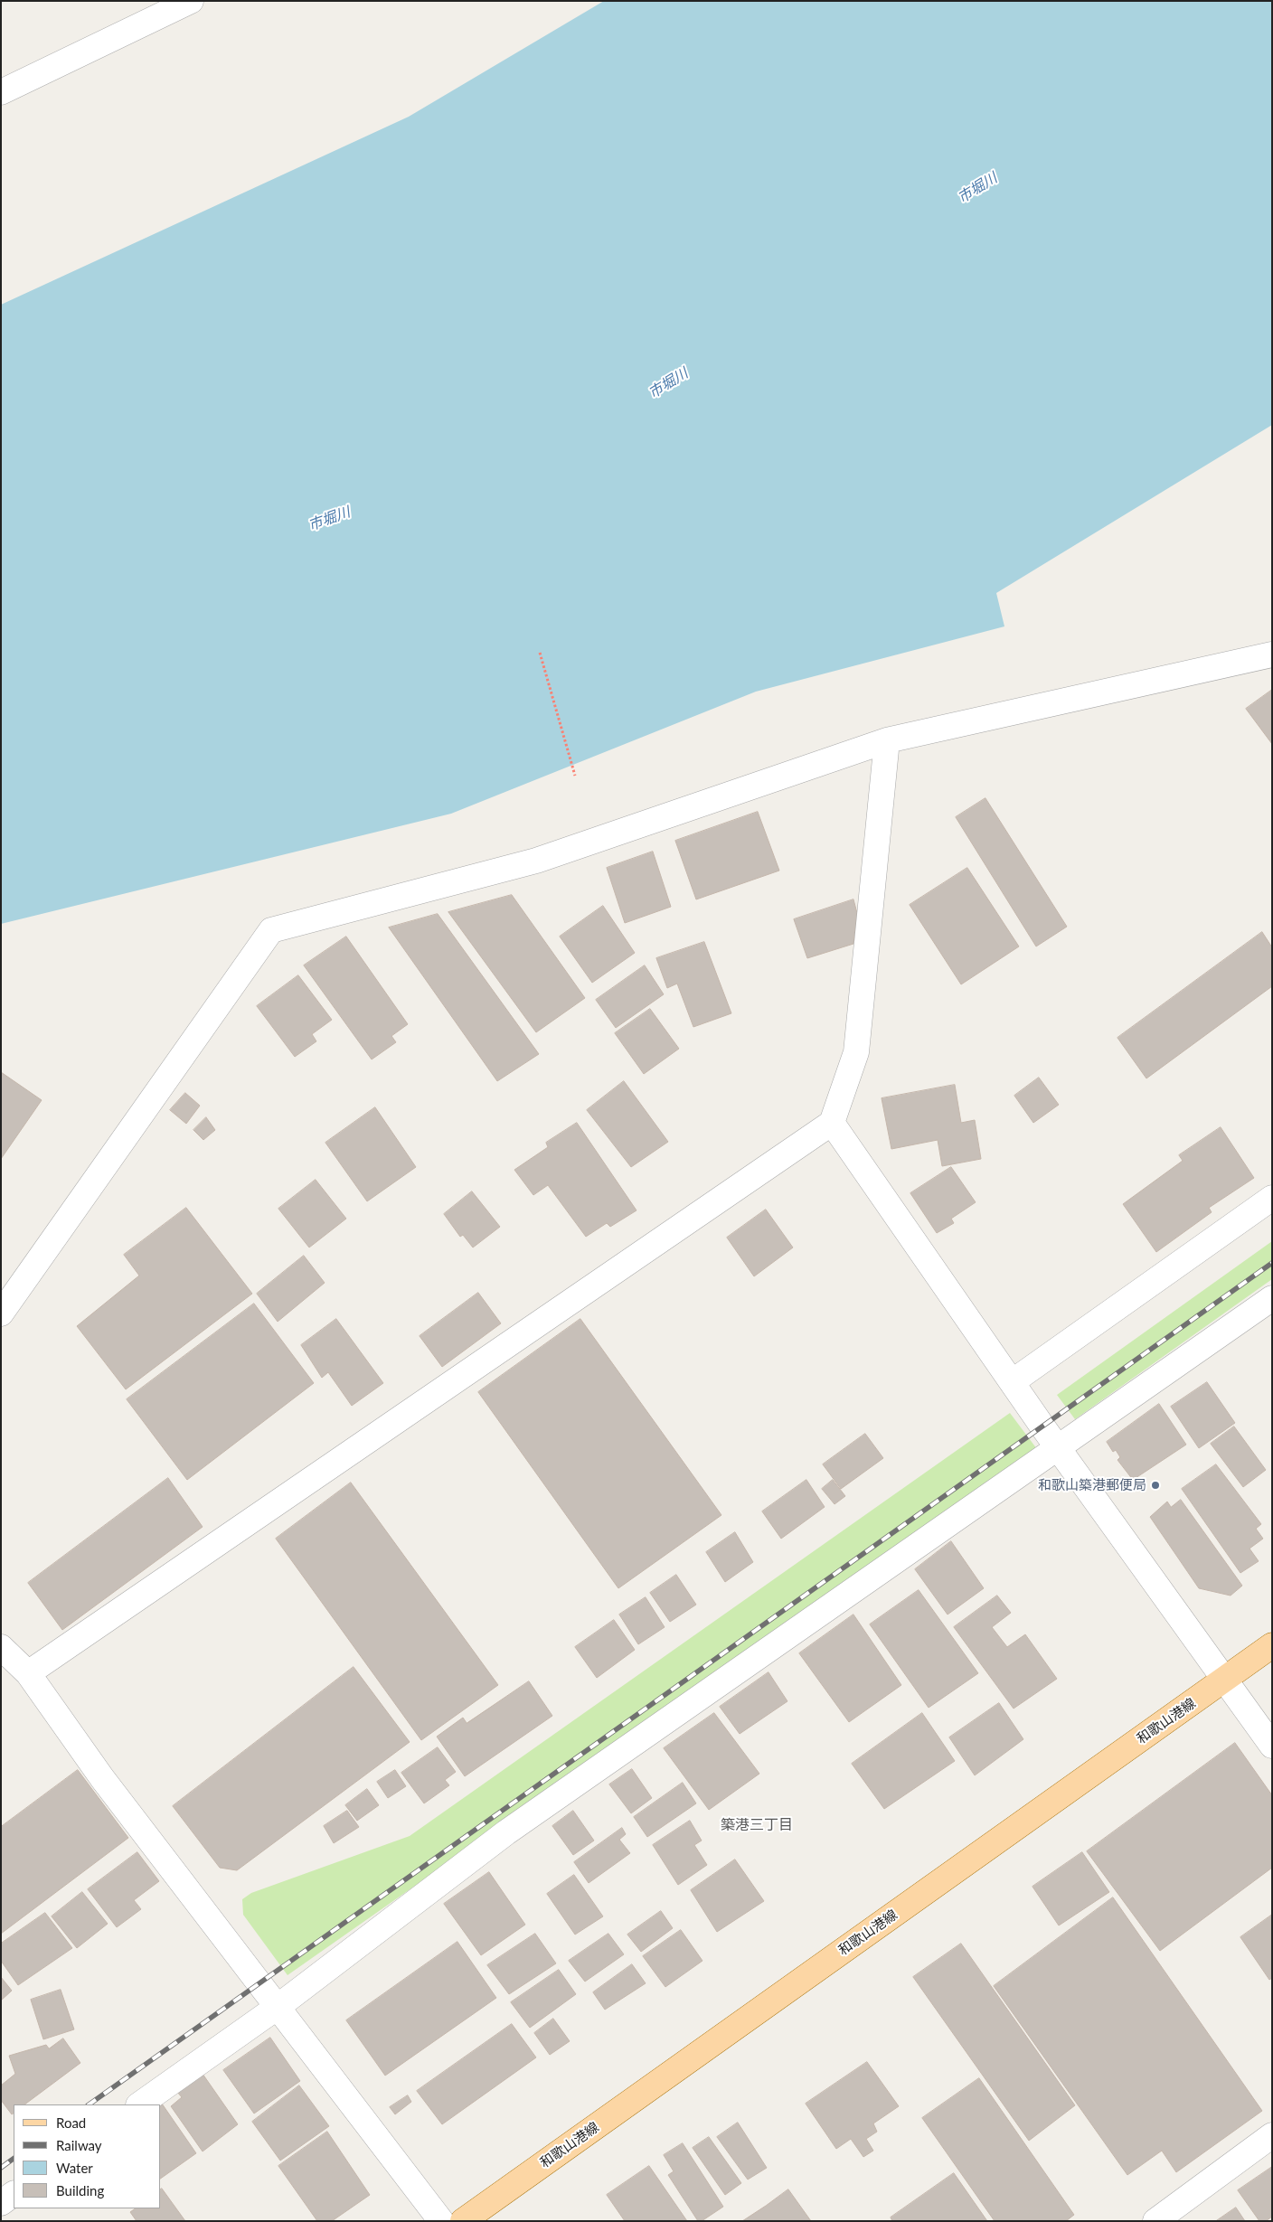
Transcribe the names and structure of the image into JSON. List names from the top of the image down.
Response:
{
  "streets": {
    "main road": ["和歌山港線"]
  },
  "districts": ["築港三丁目"],
  "water": ["市堀川"],
  "places": ["和歌山築港郵便局"],
  "legend": [
    "Road",
    "Railway",
    "Water",
    "Building"
  ]
}
